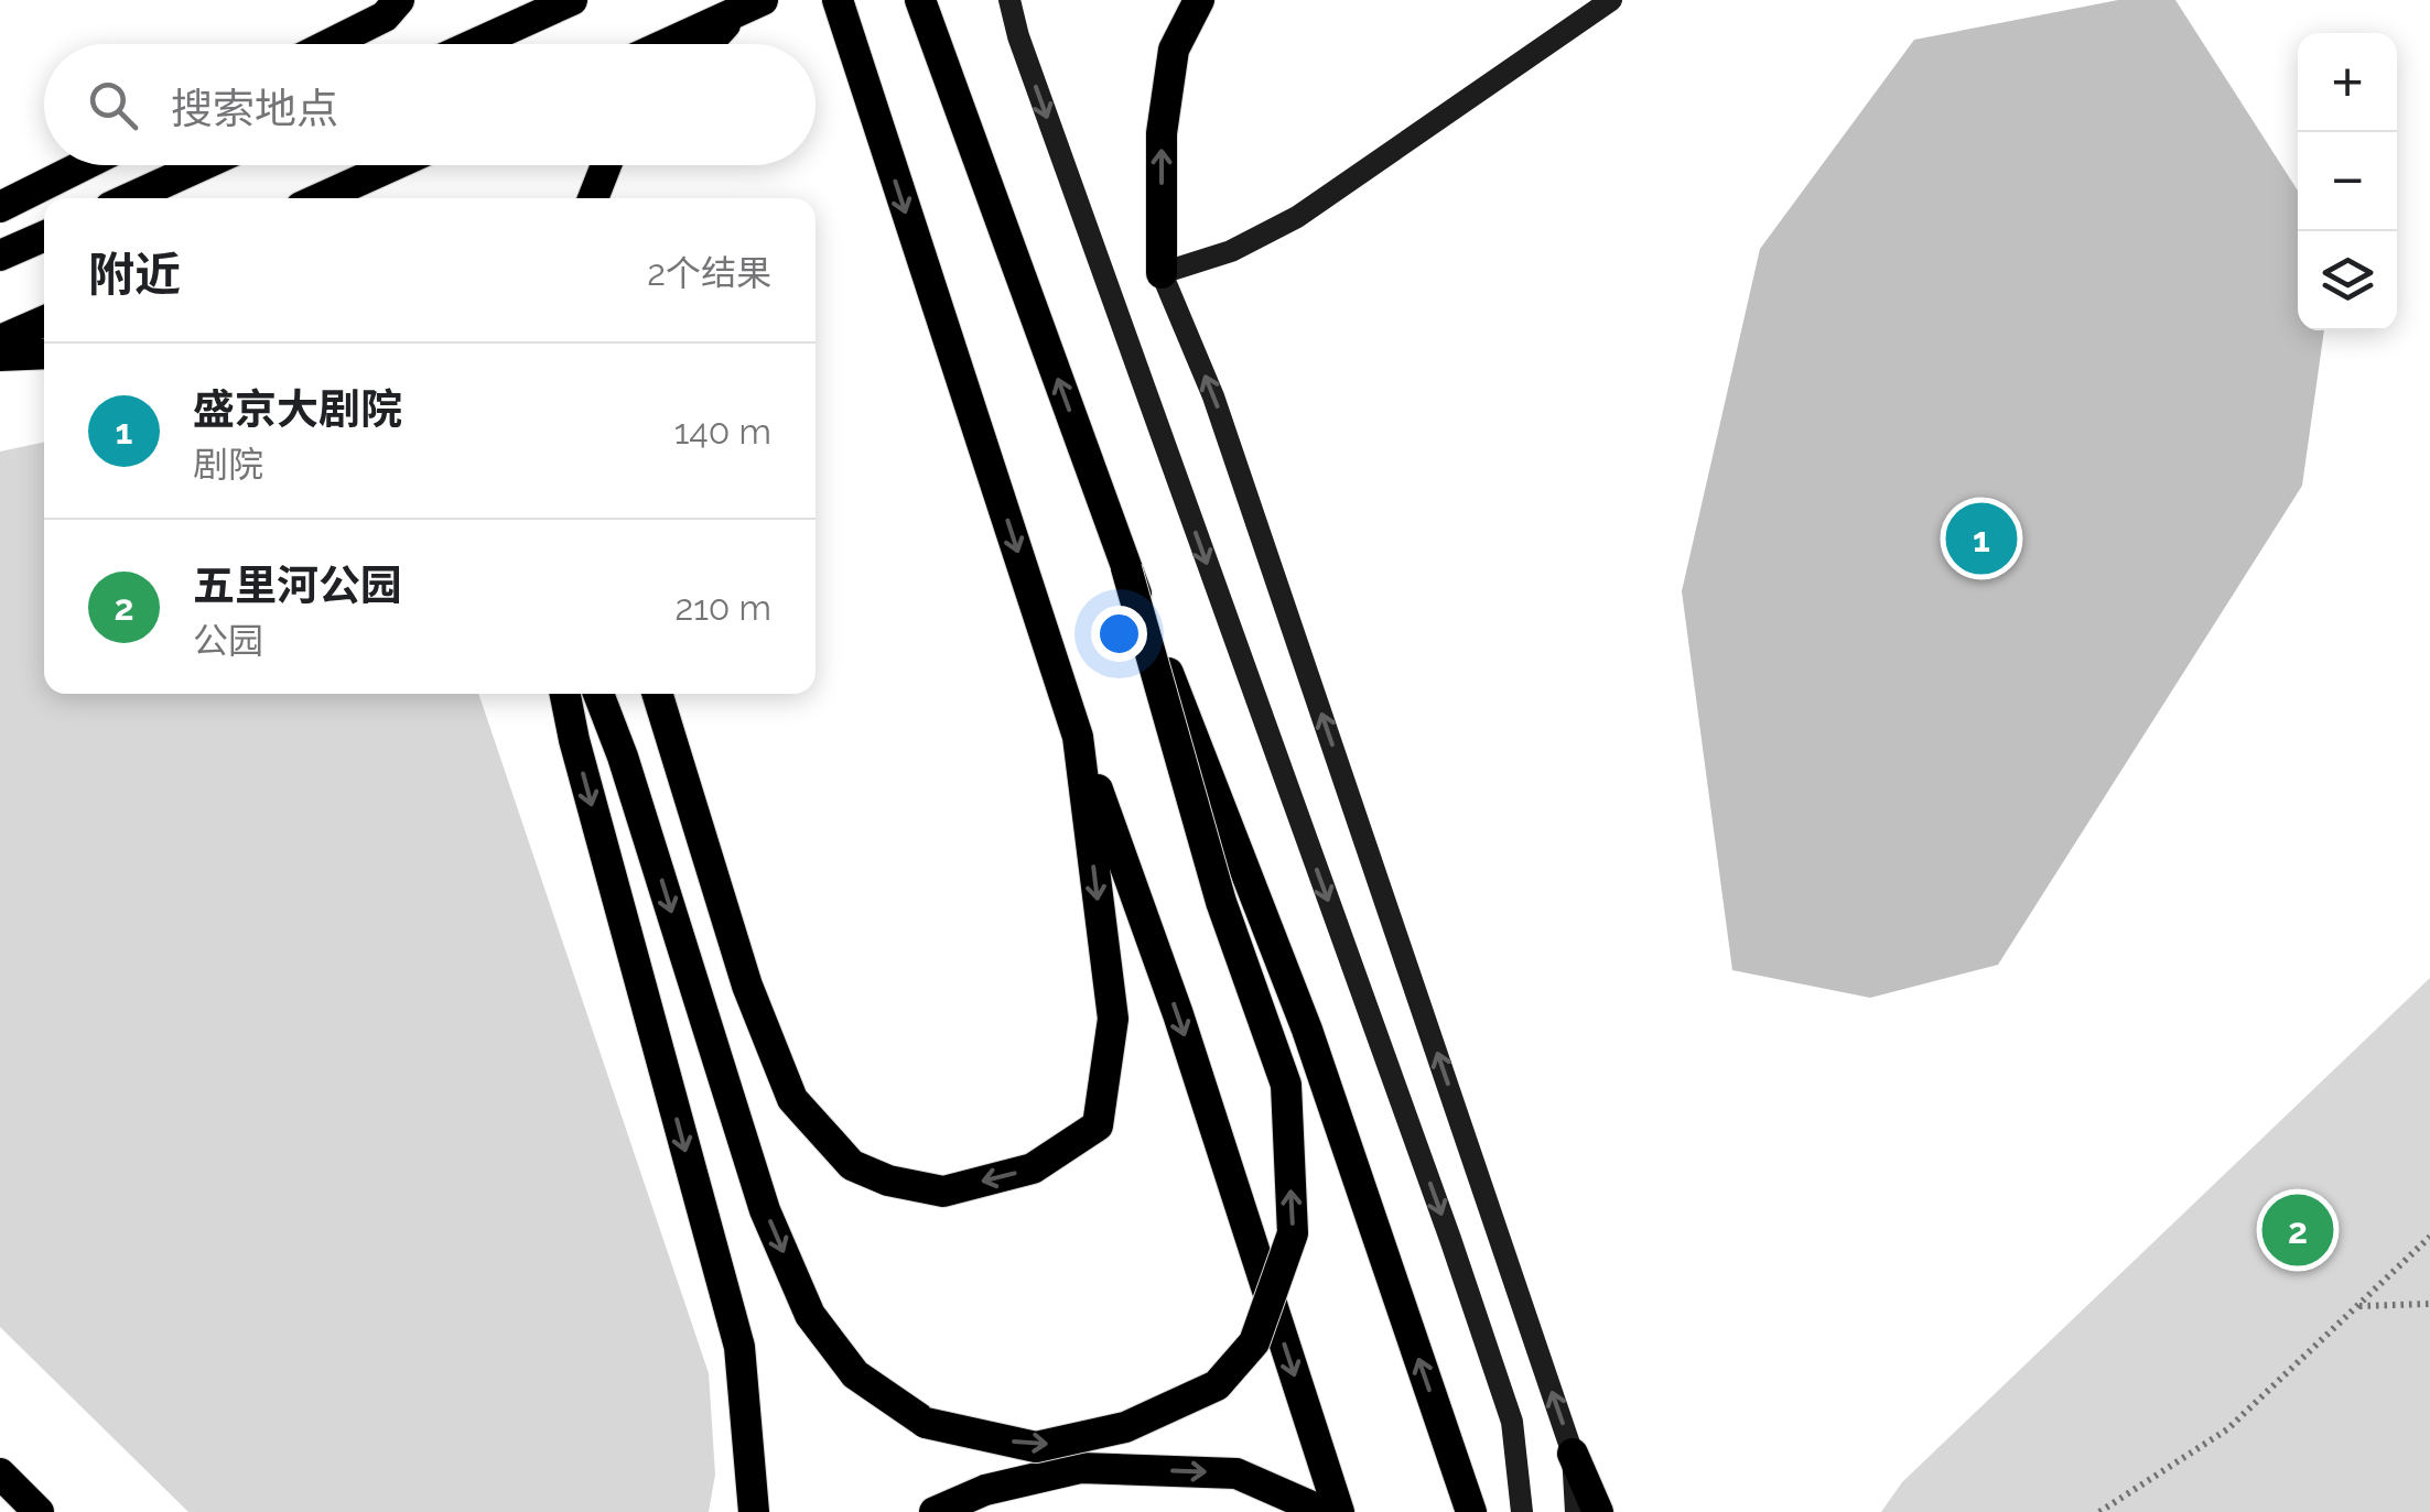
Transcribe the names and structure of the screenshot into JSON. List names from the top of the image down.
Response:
{
  "page": {
    "map_buttons": ["+", "−"],
    "search": "搜索地点",
    "heading": ["附近", "2个结果"],
    "list": [
      {
        "mark": "1",
        "name": "盛京大剧院",
        "note": "剧院",
        "value": "140 m"
      },
      {
        "mark": "2",
        "name": "五里河公园",
        "note": "公园",
        "value": "210 m"
      }
    ],
    "pins": ["1", "2"]
  }
}
